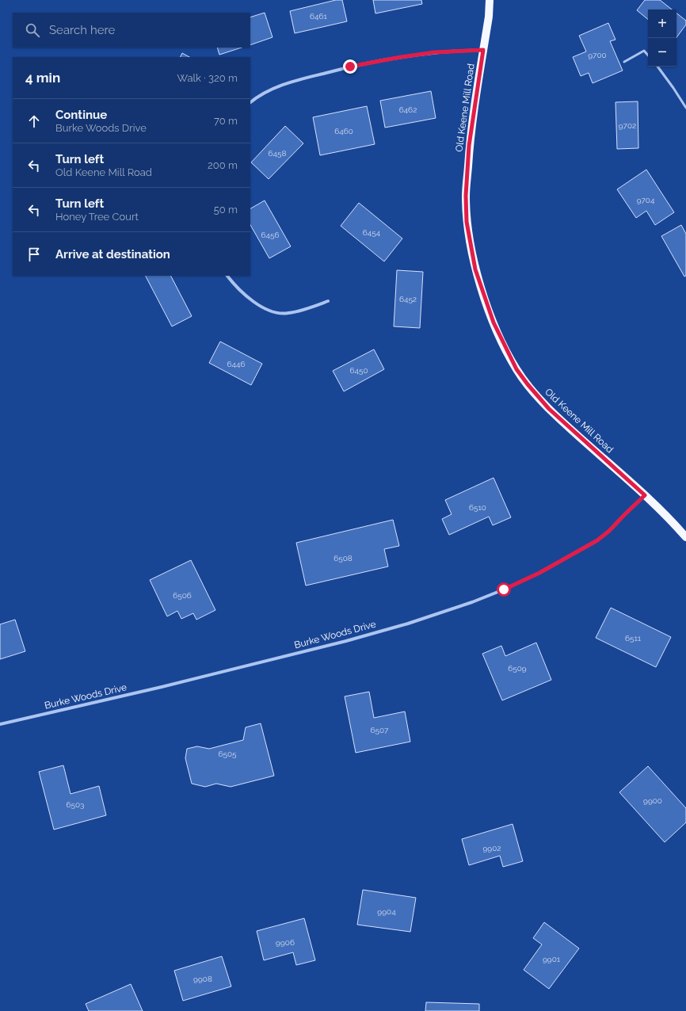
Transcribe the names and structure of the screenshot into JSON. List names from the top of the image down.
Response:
{
  "streets": {
    "main road": ["Old Keene Mill Road"],
    "street": ["Burke Woods Drive"]
  },
  "crossings": [
    ["Old Keene Mill Road", "Burke Woods Drive"]
  ],
  "house_numbers": [
    "6461",
    "9700",
    "6462",
    "9702",
    "6460",
    "6458",
    "9704",
    "6454",
    "6456",
    "6452",
    "6446",
    "6450",
    "6510",
    "6508",
    "6506",
    "6511",
    "6509",
    "6507",
    "6505",
    "9900",
    "6503",
    "9902",
    "9904",
    "9906",
    "9901",
    "9908"
  ],
  "page": {
    "map_buttons": ["+", "−"],
    "search": "Search here",
    "heading": ["4 min", "Walk · 320 m"],
    "list": [
      ["Continue", "Burke Woods Drive", "70 m"],
      ["Turn left", "Old Keene Mill Road", "200 m"],
      ["Turn left", "Honey Tree Court", "50 m"],
      "Arrive at destination"
    ]
  }
}
